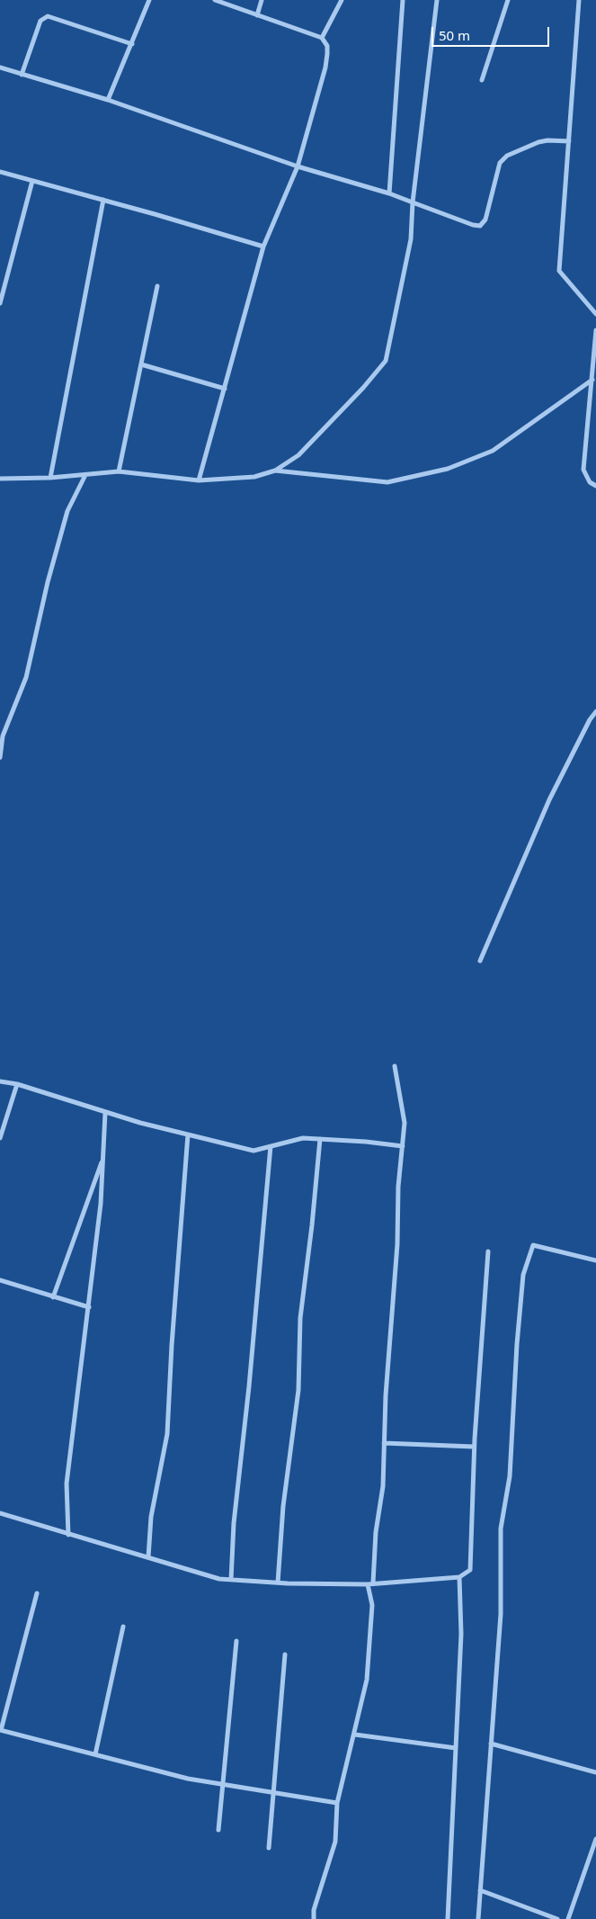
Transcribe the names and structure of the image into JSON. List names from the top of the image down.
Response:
{
  "scale_bar": "50 m"
}
